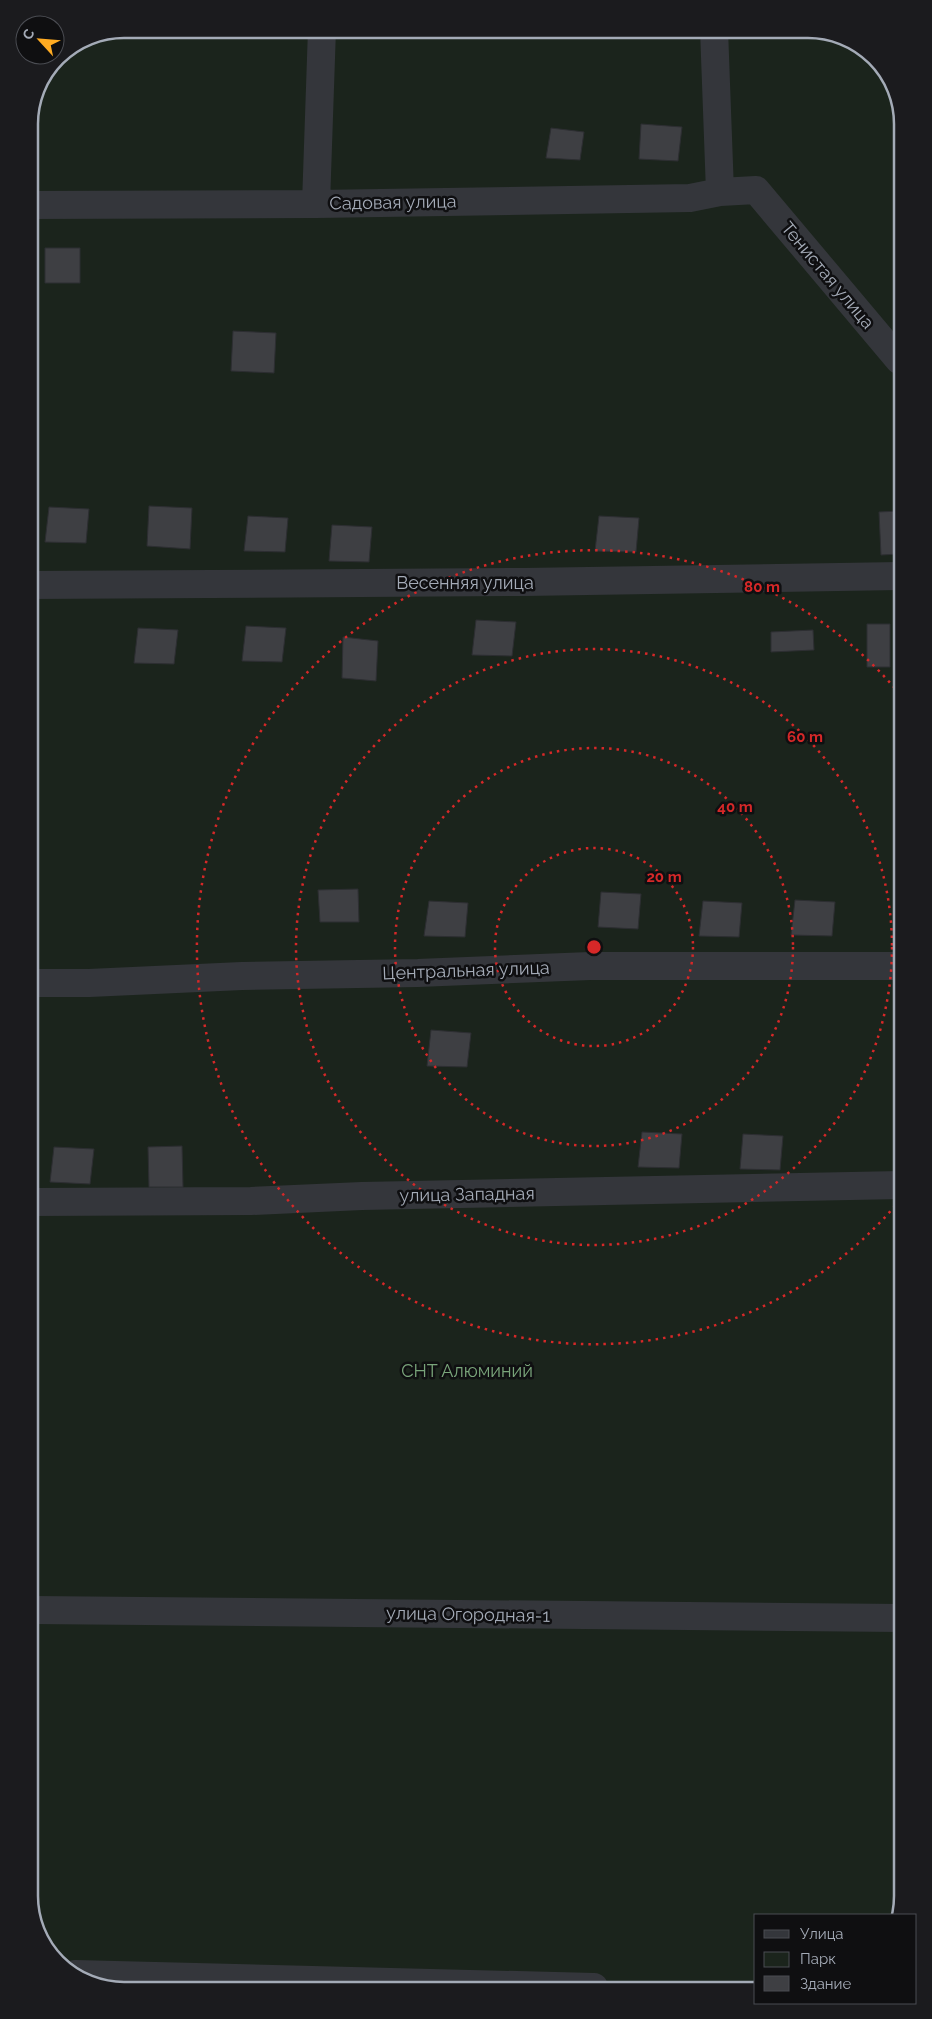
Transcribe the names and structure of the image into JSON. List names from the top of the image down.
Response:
{
  "streets": {
    "street": [
      "Садовая улица",
      "Тенистая улица",
      "Весенняя улица",
      "Центральная улица",
      "улица Западная",
      "улица Огородная-1"
    ]
  },
  "crossings": [
    ["Садовая улица", "Тенистая улица"]
  ],
  "parks": ["СНТ Алюминий"],
  "legend": ["Улица", "Парк", "Здание"],
  "north": "top left",
  "rings": [
    "80 m",
    "60 m",
    "40 m",
    "20 m"
  ]
}
